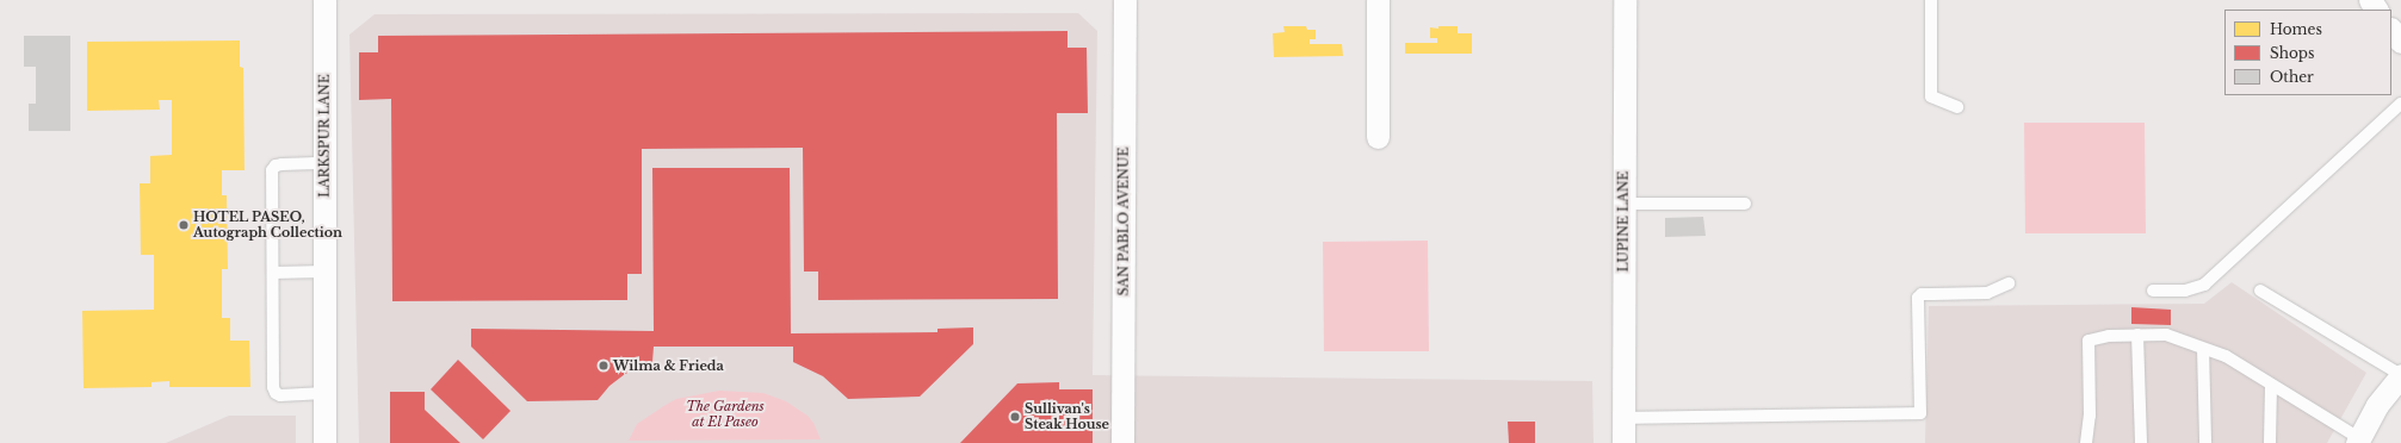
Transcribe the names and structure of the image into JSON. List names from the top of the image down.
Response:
{
  "streets": {
    "street": ["LARKSPUR LANE", "SAN PABLO AVENUE", "LUPINE LANE"]
  },
  "parks": ["The Gardens at El Paseo"],
  "places": ["HOTEL PASEO, Autograph Collection", "Wilma & Frieda", "Sullivan's Steak House"],
  "legend": ["Homes", "Shops", "Other"]
}
